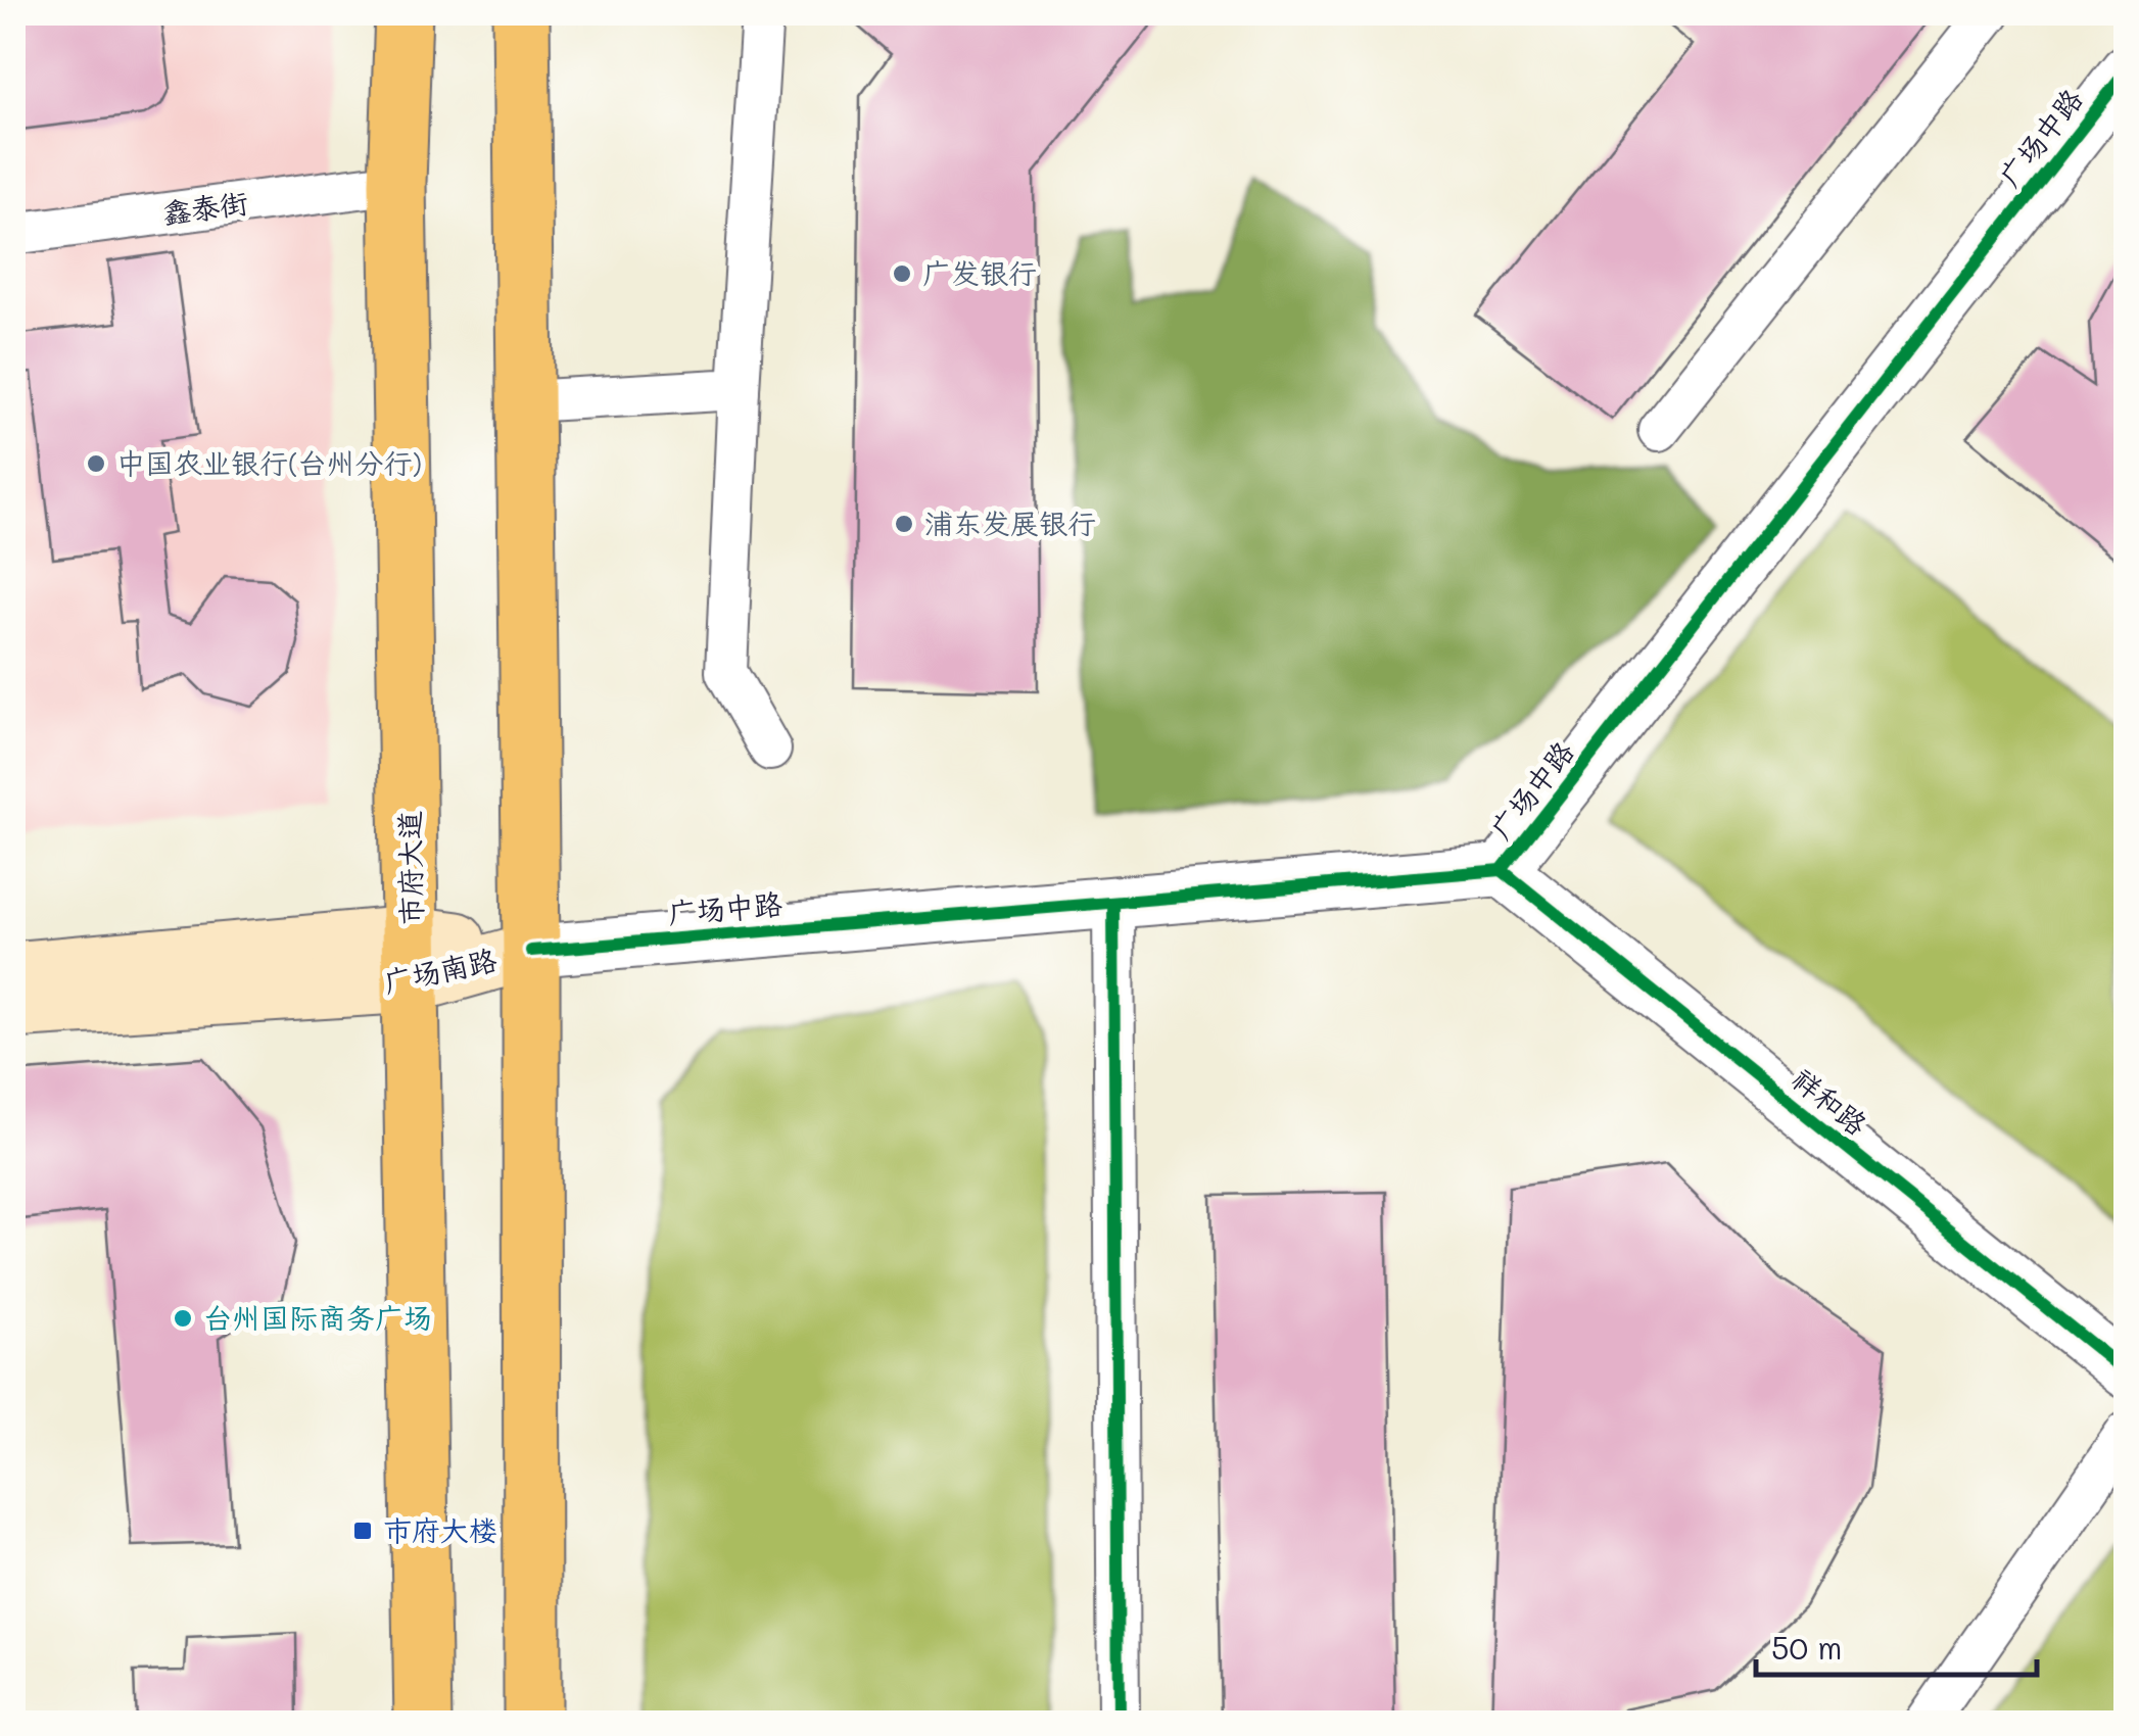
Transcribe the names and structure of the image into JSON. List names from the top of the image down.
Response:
{
  "streets": {
    "main road": ["市府大道", "广场南路"],
    "street": ["广场中路", "鑫泰街", "祥和路"]
  },
  "crossings": [
    ["广场中路", "广场南路"],
    ["广场中路", "祥和路"],
    ["鑫泰街", "市府大道"],
    ["市府大道", "广场南路"]
  ],
  "places": {
    "other": [
      "广发银行",
      "中国农业银行(台州分行)",
      "浦东发展银行",
      "台州国际商务广场"
    ],
    "transit": ["市府大楼"]
  },
  "scale_bar": "50 m"
}
